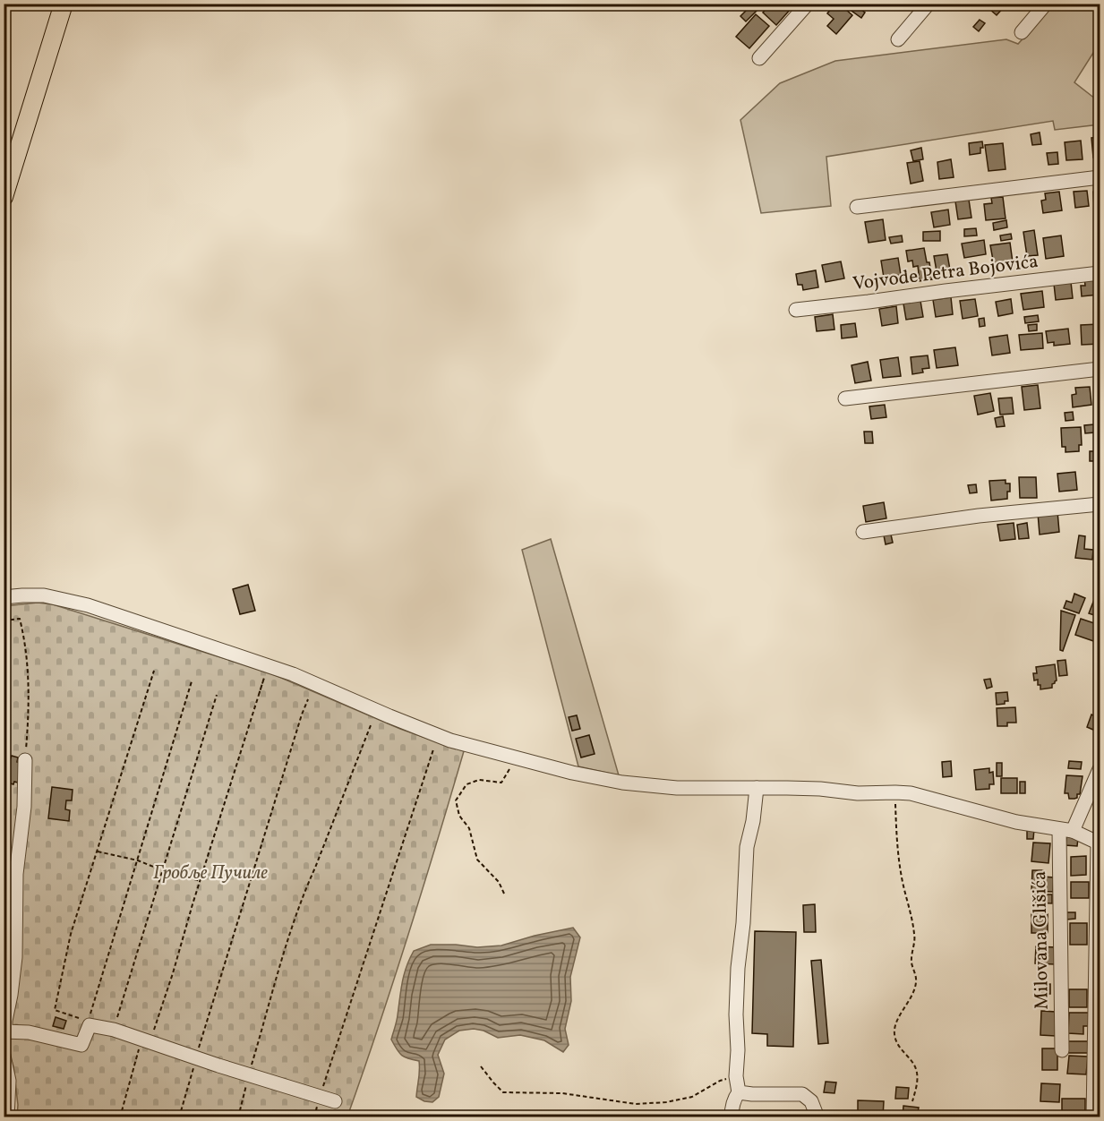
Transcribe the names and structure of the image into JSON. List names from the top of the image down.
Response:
{
  "streets": {
    "street": ["Vojvode Petra Bojovića", "Milovana Glišića"]
  },
  "parks": ["Гробље Пучиле"]
}
